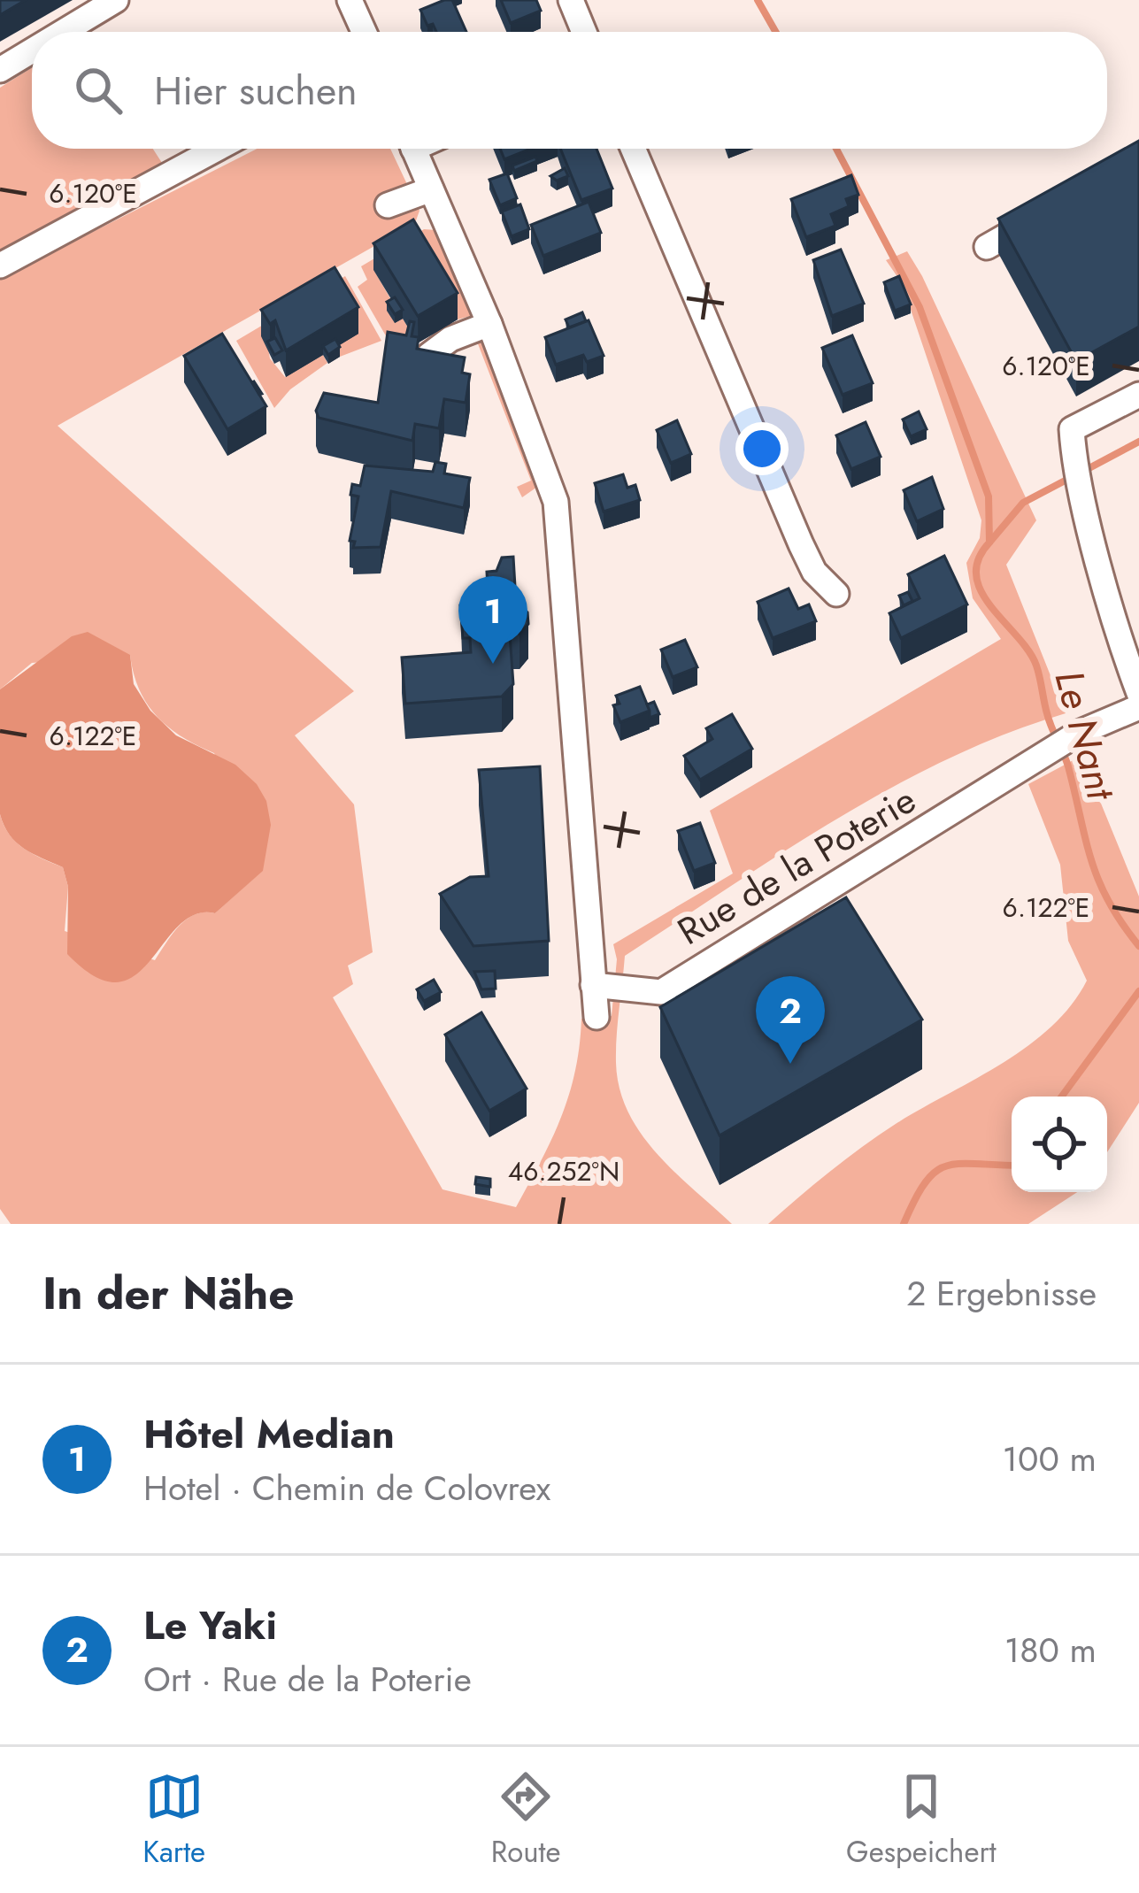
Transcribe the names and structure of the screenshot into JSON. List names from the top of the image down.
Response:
{
  "streets": {
    "street": ["Rue de la Poterie"]
  },
  "water": ["Le Nant"],
  "page": {
    "search": "Hier suchen",
    "pins": ["1", "2"],
    "heading": ["In der Nähe", "2 Ergebnisse"],
    "list": [
      {
        "mark": "1",
        "name": "Hôtel Median",
        "note": "Hotel · Chemin de Colovrex",
        "value": "100 m"
      },
      {
        "mark": "2",
        "name": "Le Yaki",
        "note": "Ort · Rue de la Poterie",
        "value": "180 m"
      }
    ],
    "nav": ["Karte", "Route", "Gespeichert"]
  },
  "coordinates": ["6.120°E", "6.122°E", "46.252°N"]
}
